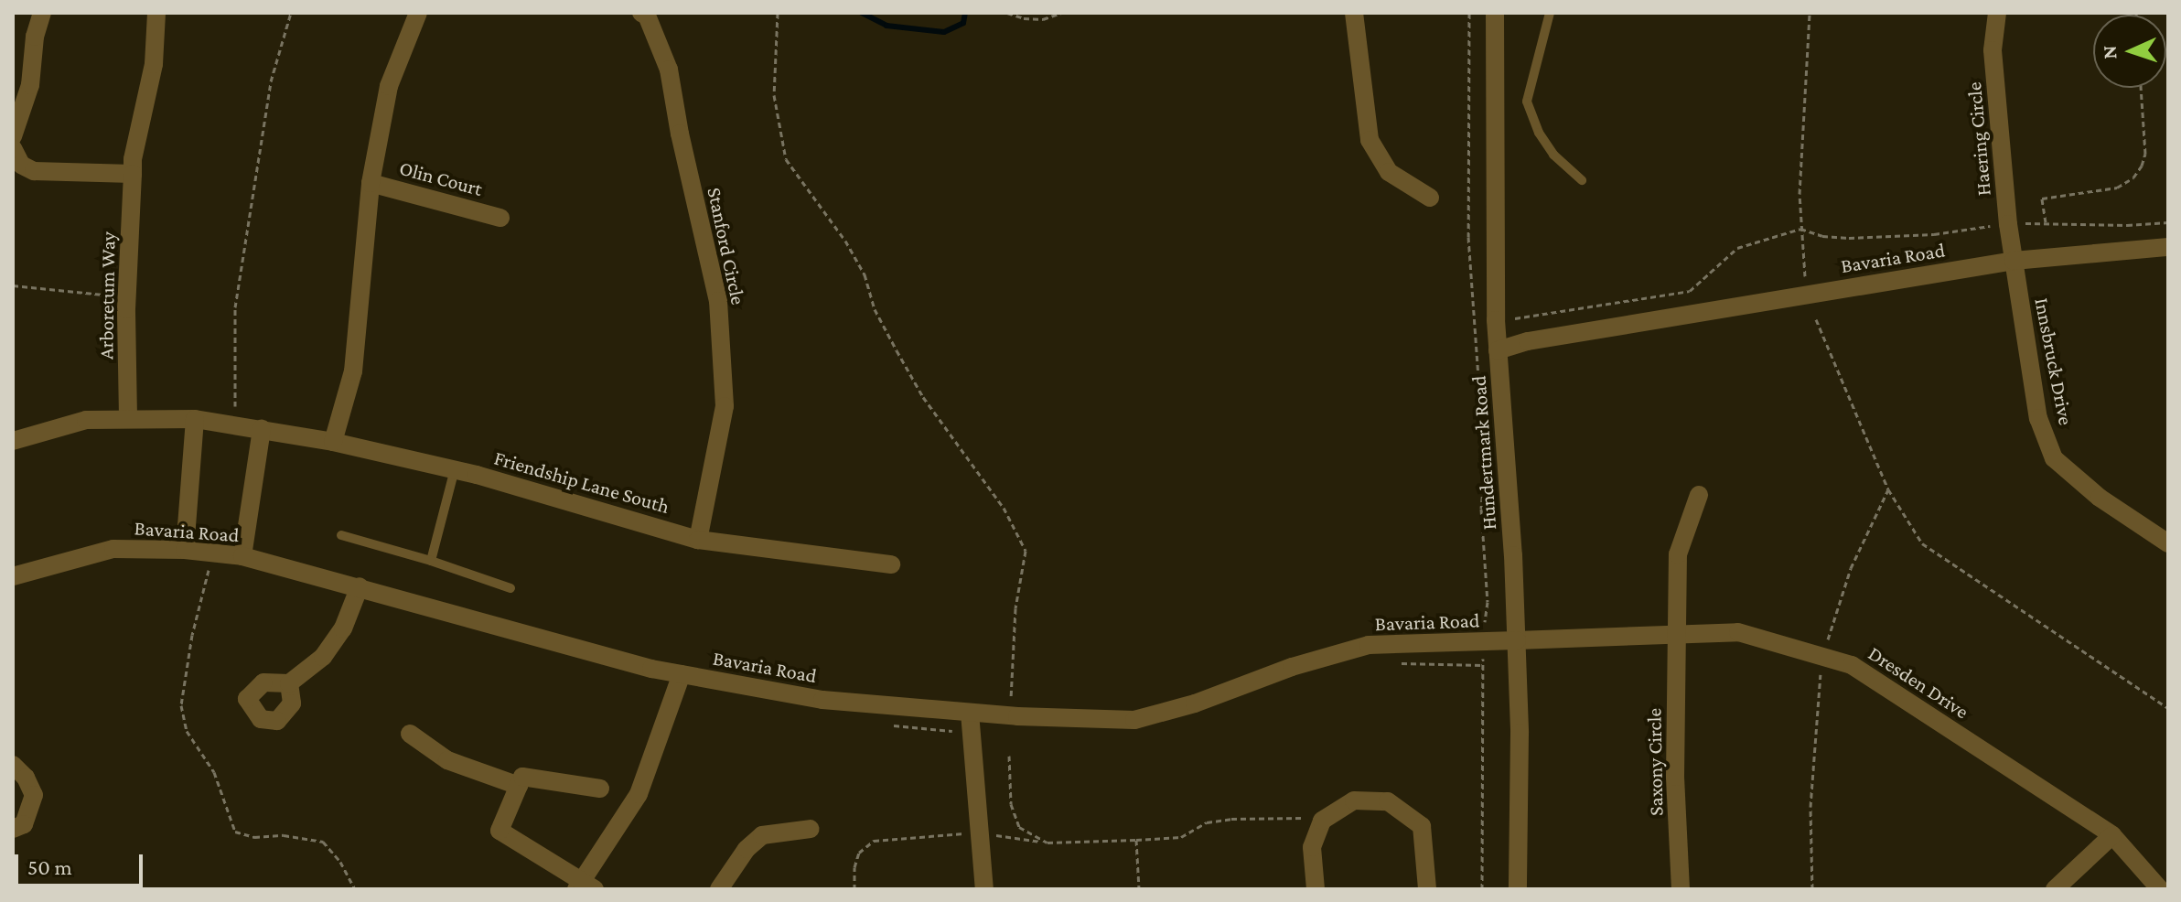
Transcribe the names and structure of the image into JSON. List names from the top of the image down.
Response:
{
  "streets": {
    "street": [
      "Haering Circle",
      "Olin Court",
      "Stanford Circle",
      "Bavaria Road",
      "Arboretum Way",
      "Innsbruck Drive",
      "Hundertmark Road",
      "Friendship Lane South",
      "Dresden Drive",
      "Saxony Circle"
    ]
  },
  "crossings": [
    ["Haering Circle", "Bavaria Road"],
    ["Haering Circle", "Innsbruck Drive"],
    ["Stanford Circle", "Friendship Lane South"],
    ["Bavaria Road", "Innsbruck Drive"],
    ["Bavaria Road", "Hundertmark Road"],
    ["Bavaria Road", "Dresden Drive"],
    ["Arboretum Way", "Friendship Lane South"],
    ["Hundertmark Road", "Dresden Drive"],
    ["Dresden Drive", "Saxony Circle"]
  ],
  "scale_bar": "50 m",
  "north": "left"
}
